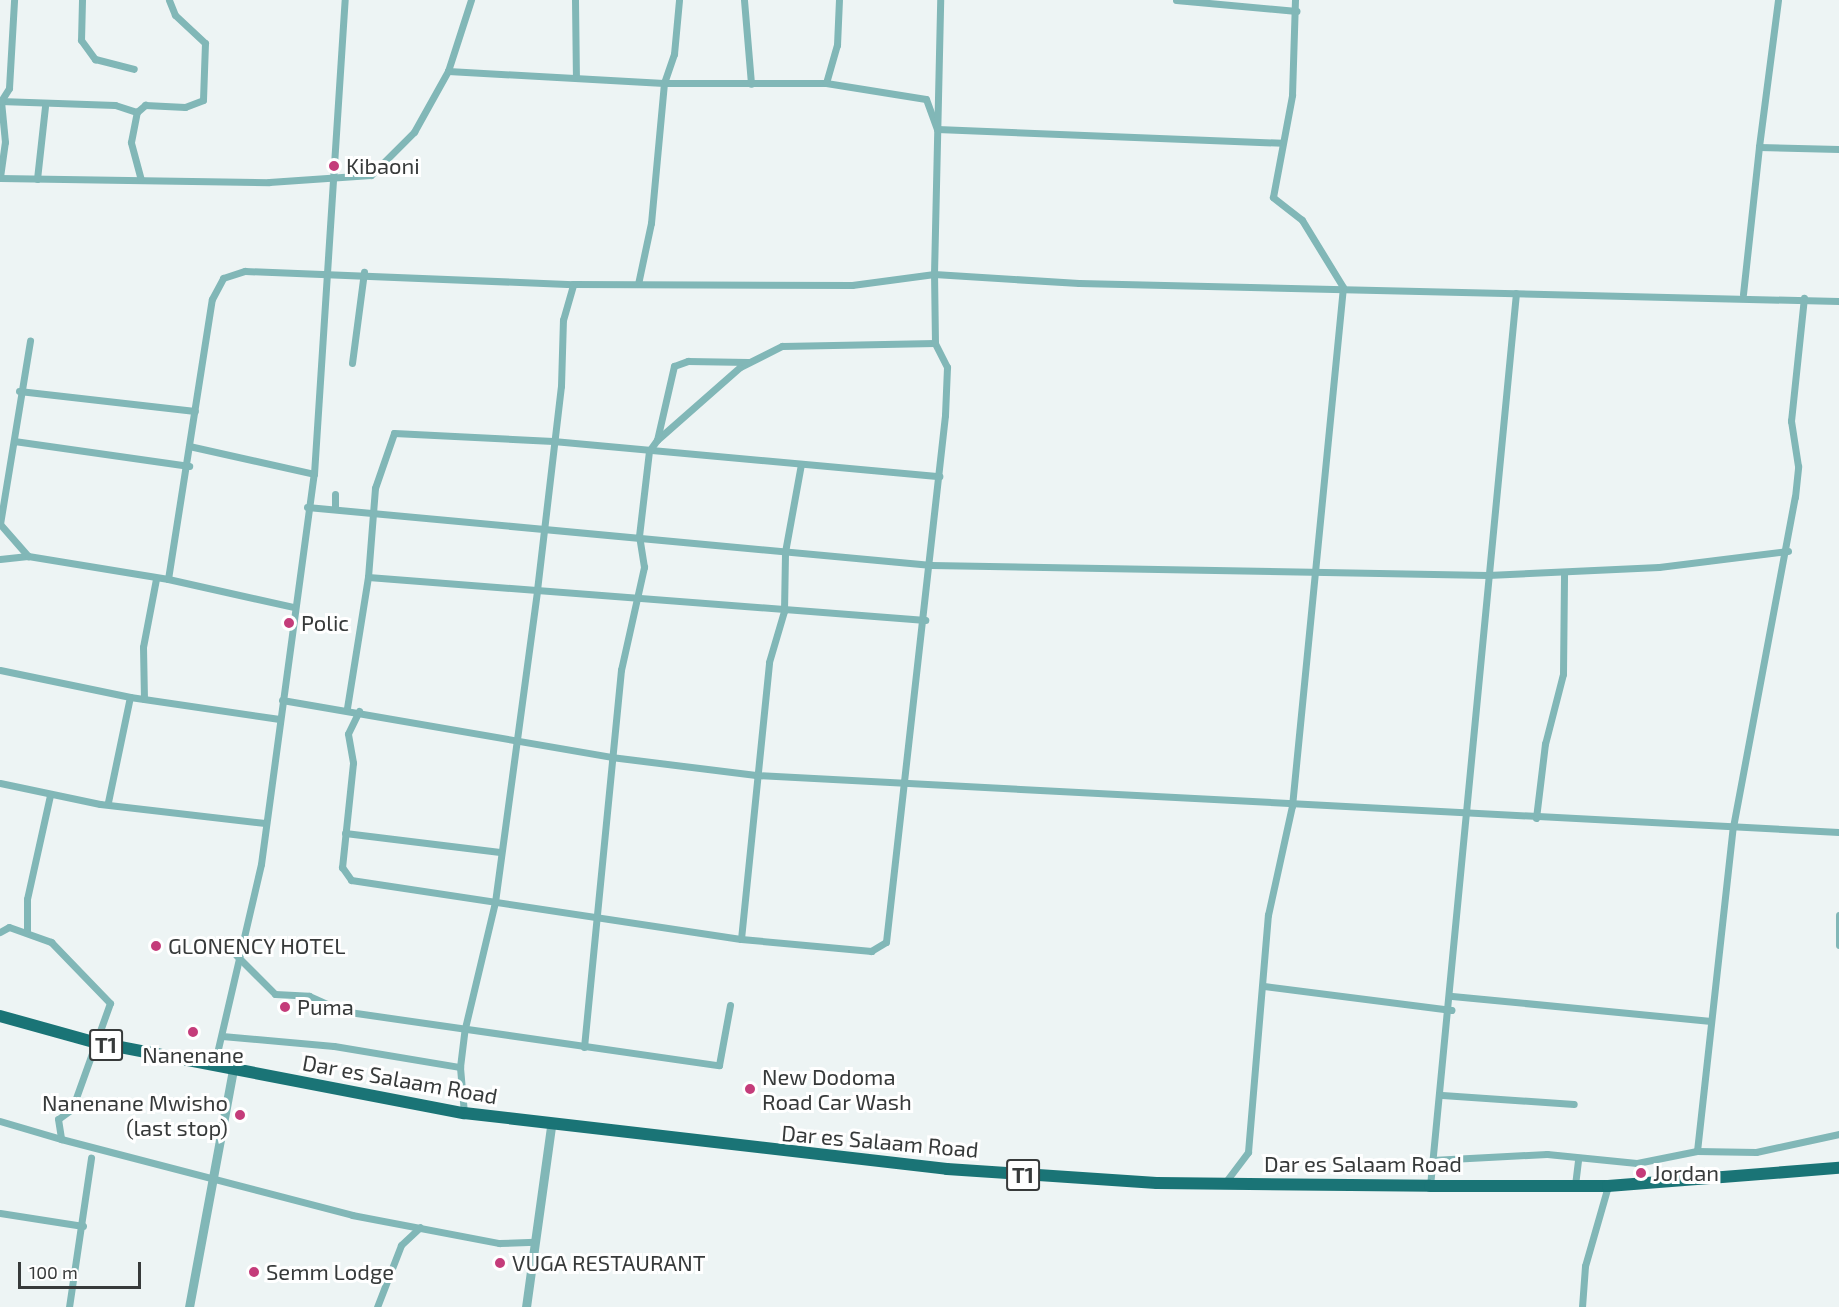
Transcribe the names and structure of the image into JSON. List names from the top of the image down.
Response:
{
  "streets": {
    "highway": ["T1", "Dar es Salaam Road"]
  },
  "places": [
    "Kibaoni",
    "Polic",
    "GLONENCY HOTEL",
    "Puma",
    "Nanenane",
    "New Dodoma Road Car Wash",
    "Nanenane Mwisho (last stop)",
    "Jordan",
    "VUGA RESTAURANT",
    "Semm Lodge"
  ],
  "scale_bar": "100 m"
}
